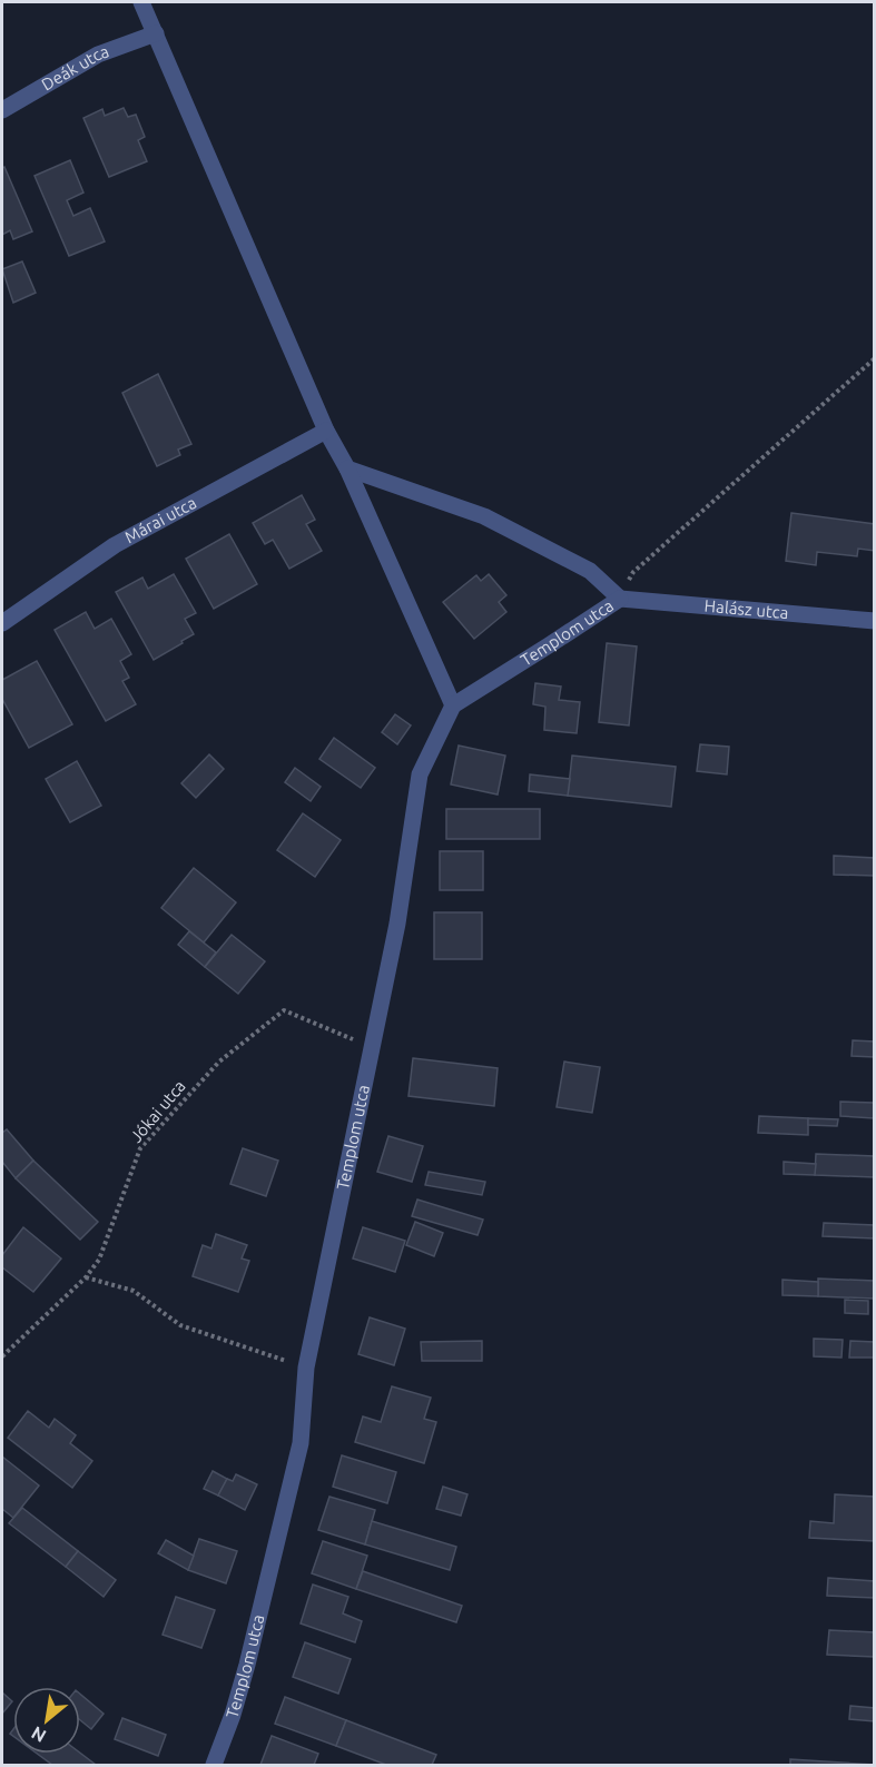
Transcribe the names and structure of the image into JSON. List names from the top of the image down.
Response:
{
  "streets": {
    "street": [
      "Deák utca",
      "Márai utca",
      "Halász utca",
      "Templom utca"
    ],
    "path": ["Jókai utca"]
  },
  "crossings": [
    ["Halász utca", "Templom utca"],
    ["Templom utca", "Jókai utca"]
  ],
  "north": "bottom left"
}
